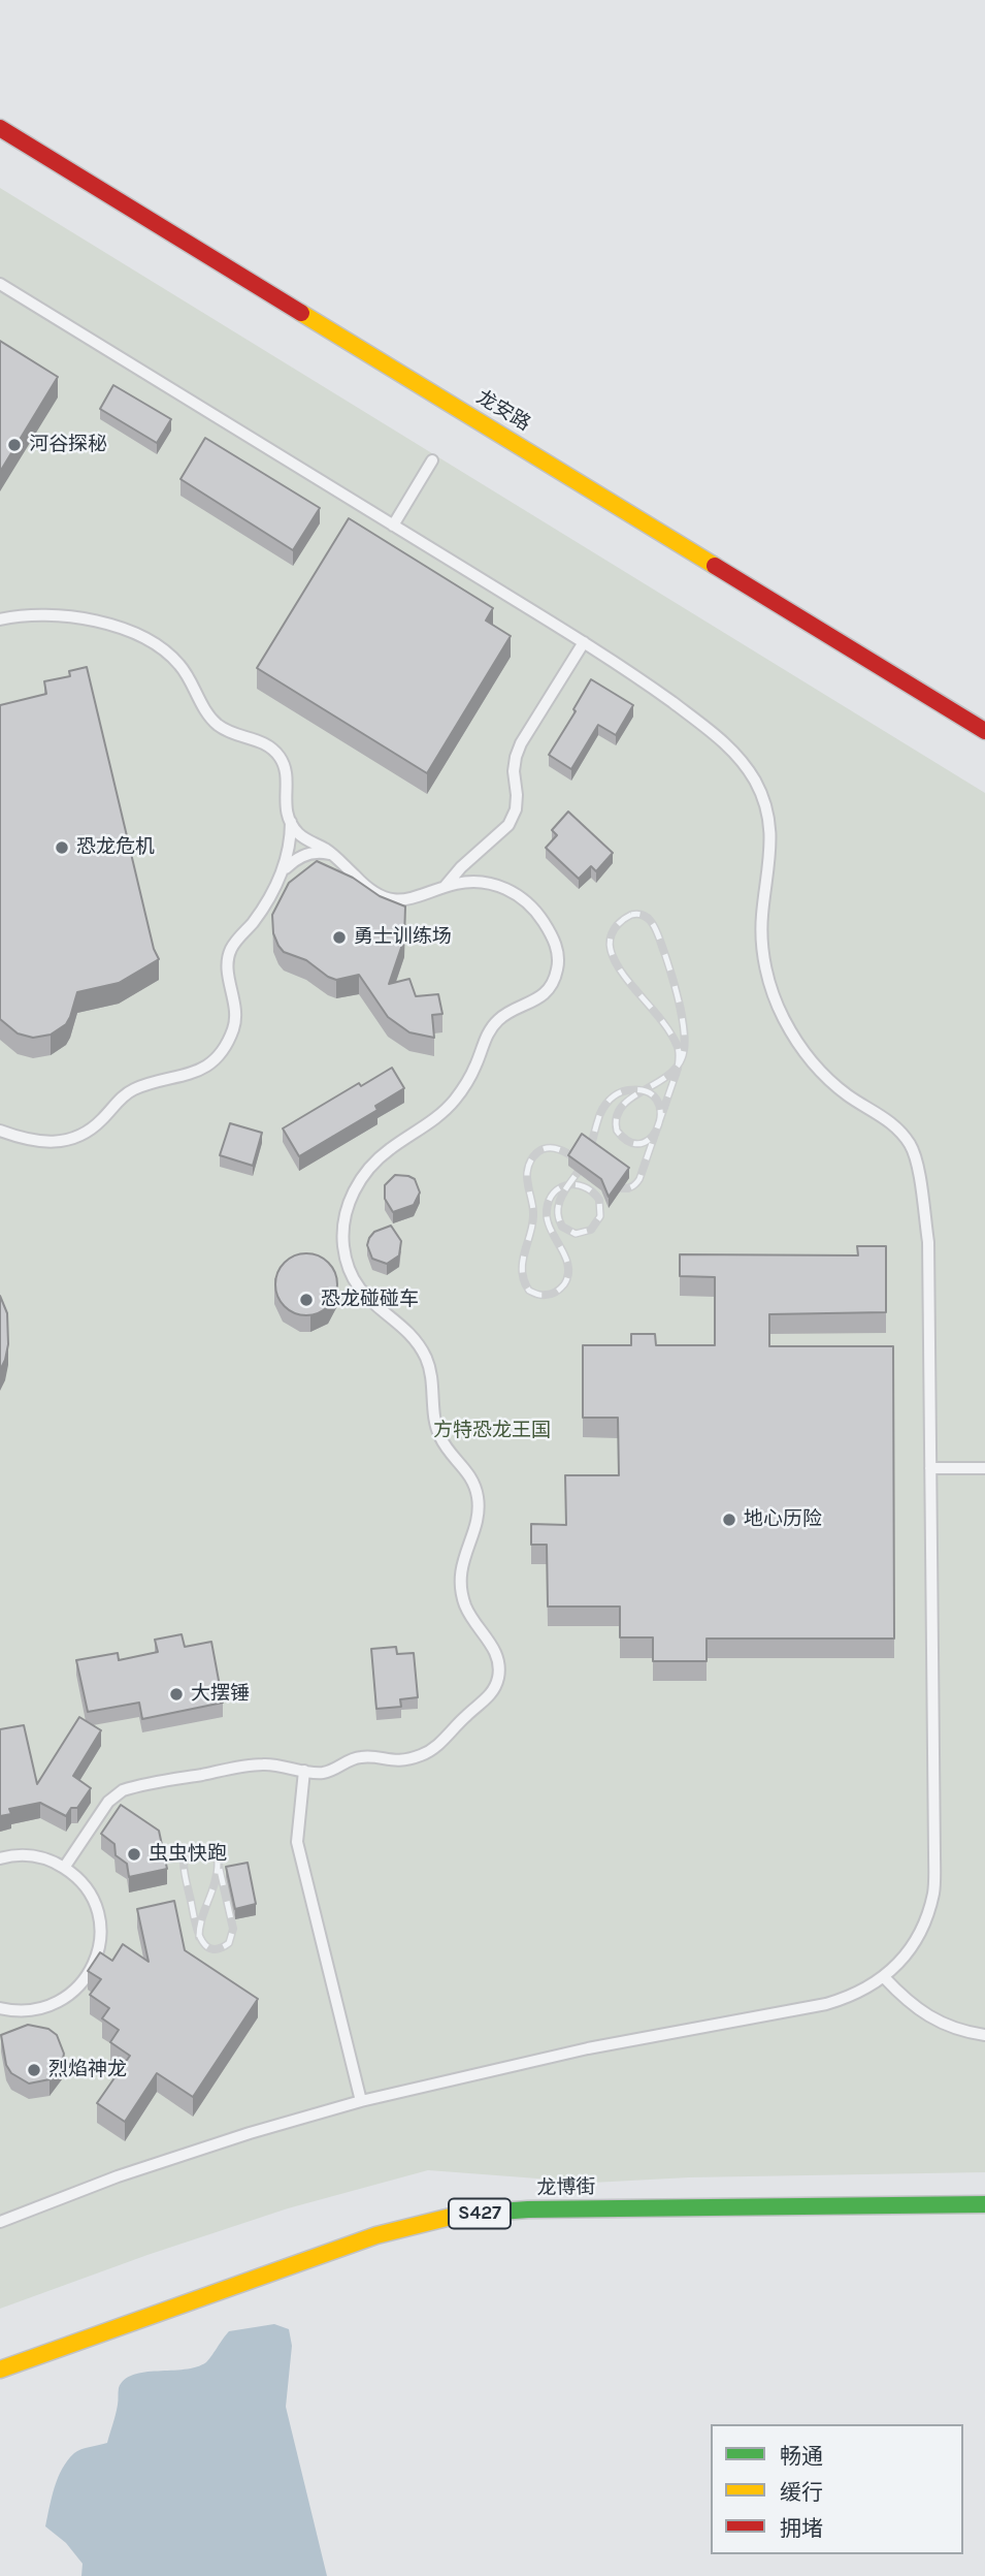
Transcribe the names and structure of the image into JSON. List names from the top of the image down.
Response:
{
  "streets": {
    "main road": ["龙安路", "龙博街", "S427"]
  },
  "parks": ["方特恐龙王国"],
  "places": [
    "河谷探秘",
    "恐龙危机",
    "勇士训练场",
    "恐龙碰碰车",
    "地心历险",
    "大摆锤",
    "虫虫快跑",
    "烈焰神龙"
  ],
  "legend": ["畅通", "缓行", "拥堵"]
}
